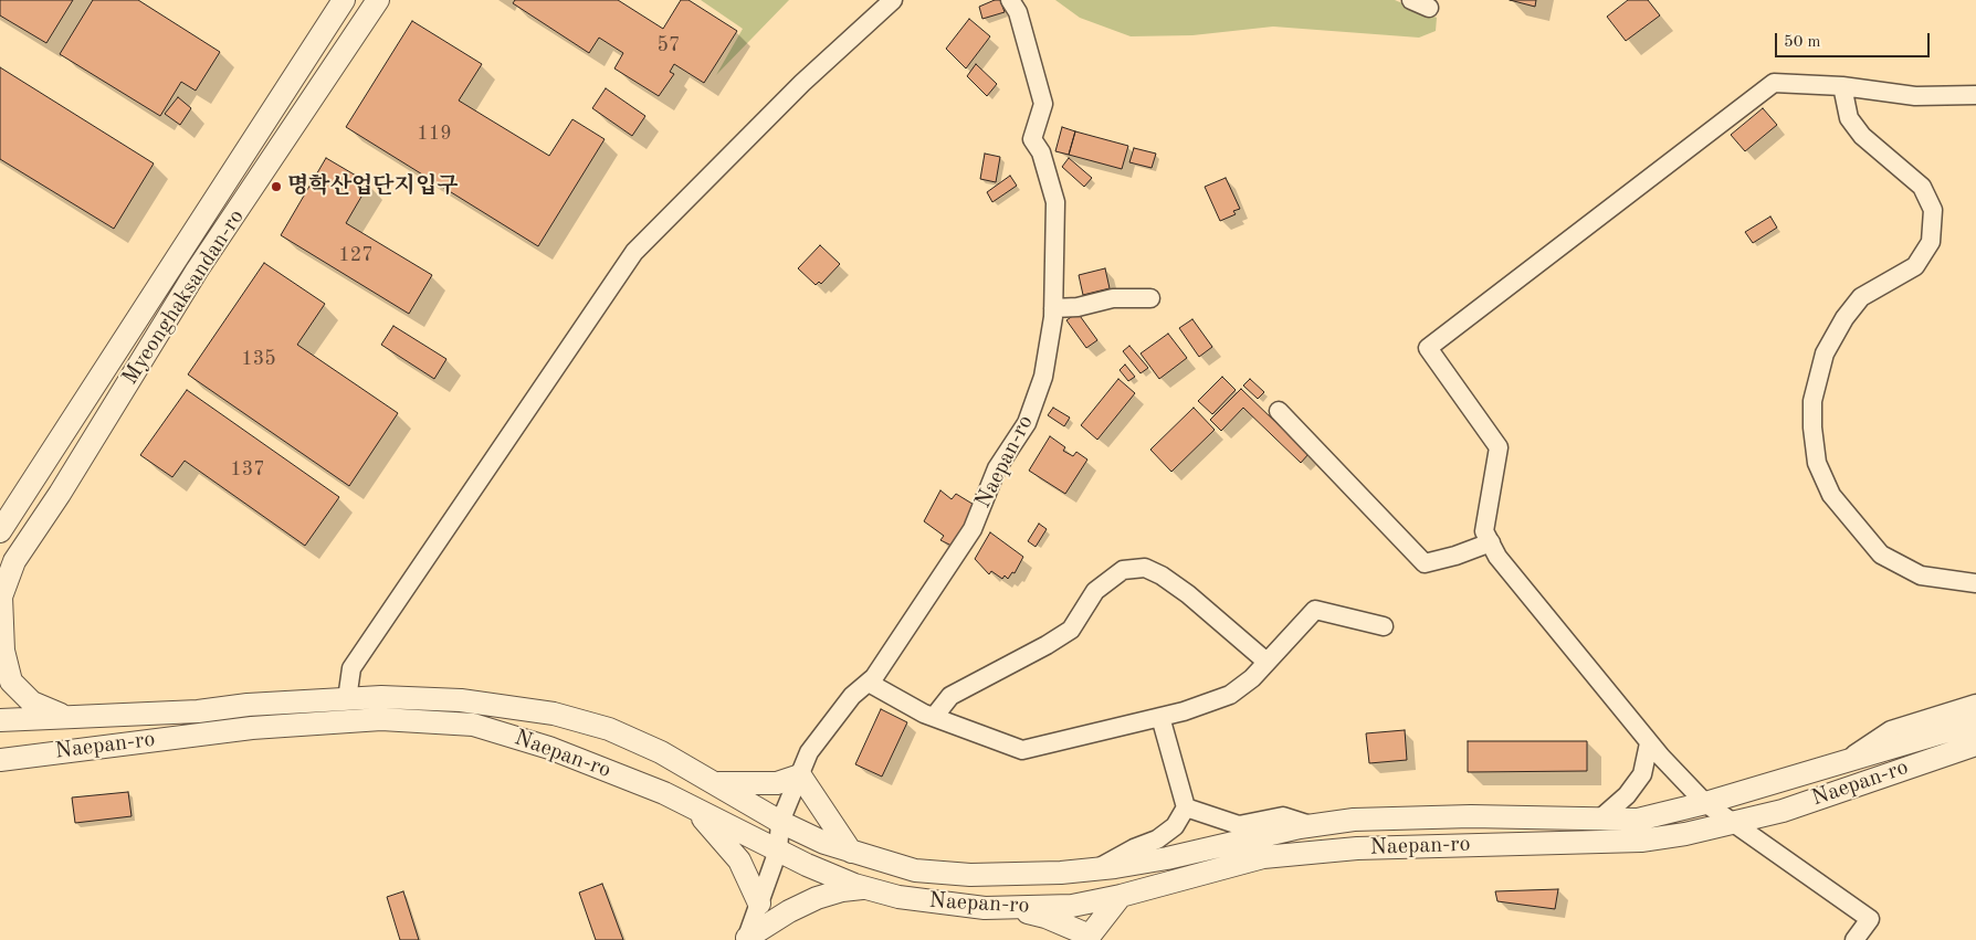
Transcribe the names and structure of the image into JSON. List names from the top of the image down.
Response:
{
  "streets": {
    "street": ["Myeonghaksandan-ro", "Naepan-ro"]
  },
  "places": ["명학산업단지입구"],
  "house_numbers": [
    "57",
    "119",
    "127",
    "135",
    "137"
  ],
  "scale_bar": "50 m"
}
